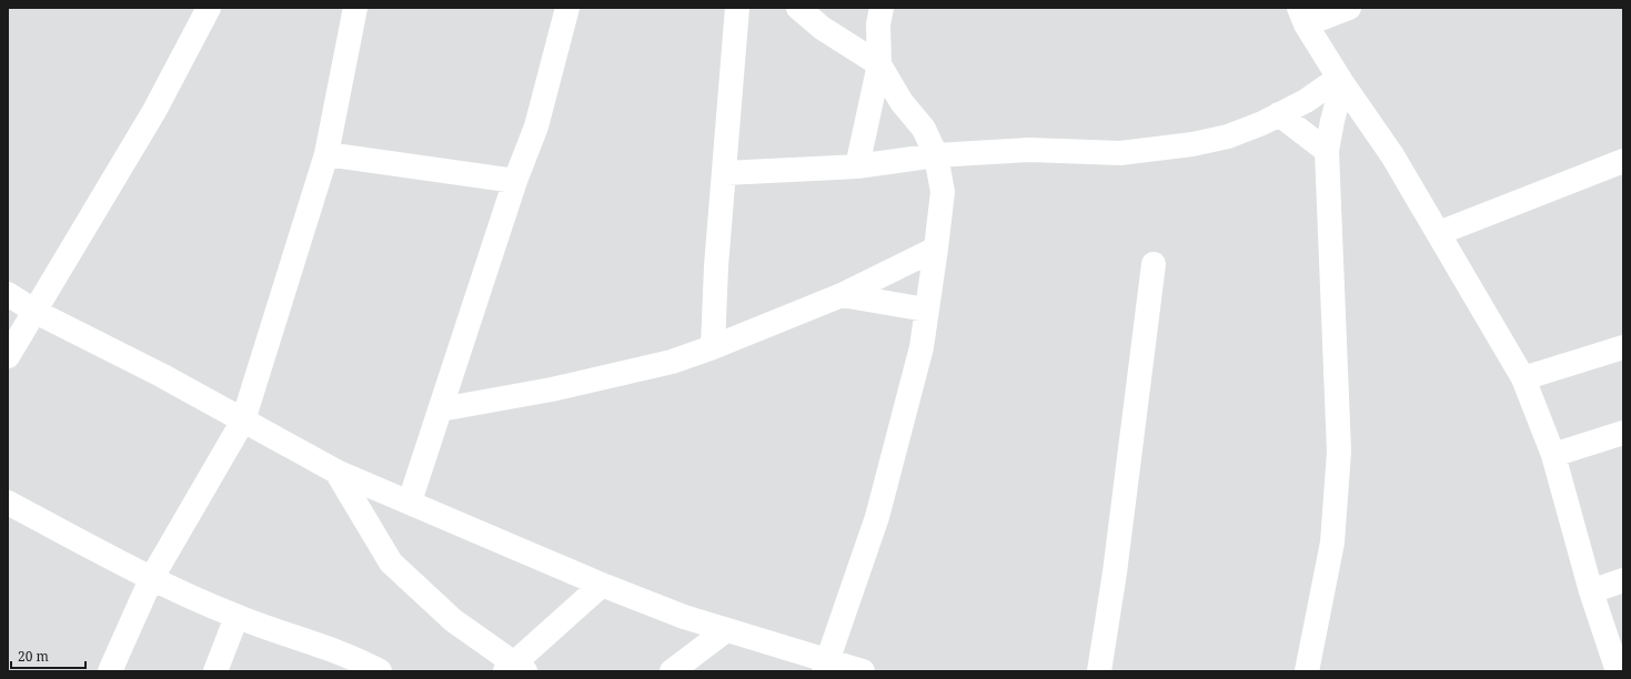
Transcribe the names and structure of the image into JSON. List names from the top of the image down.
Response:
{
  "scale_bar": "20 m"
}
